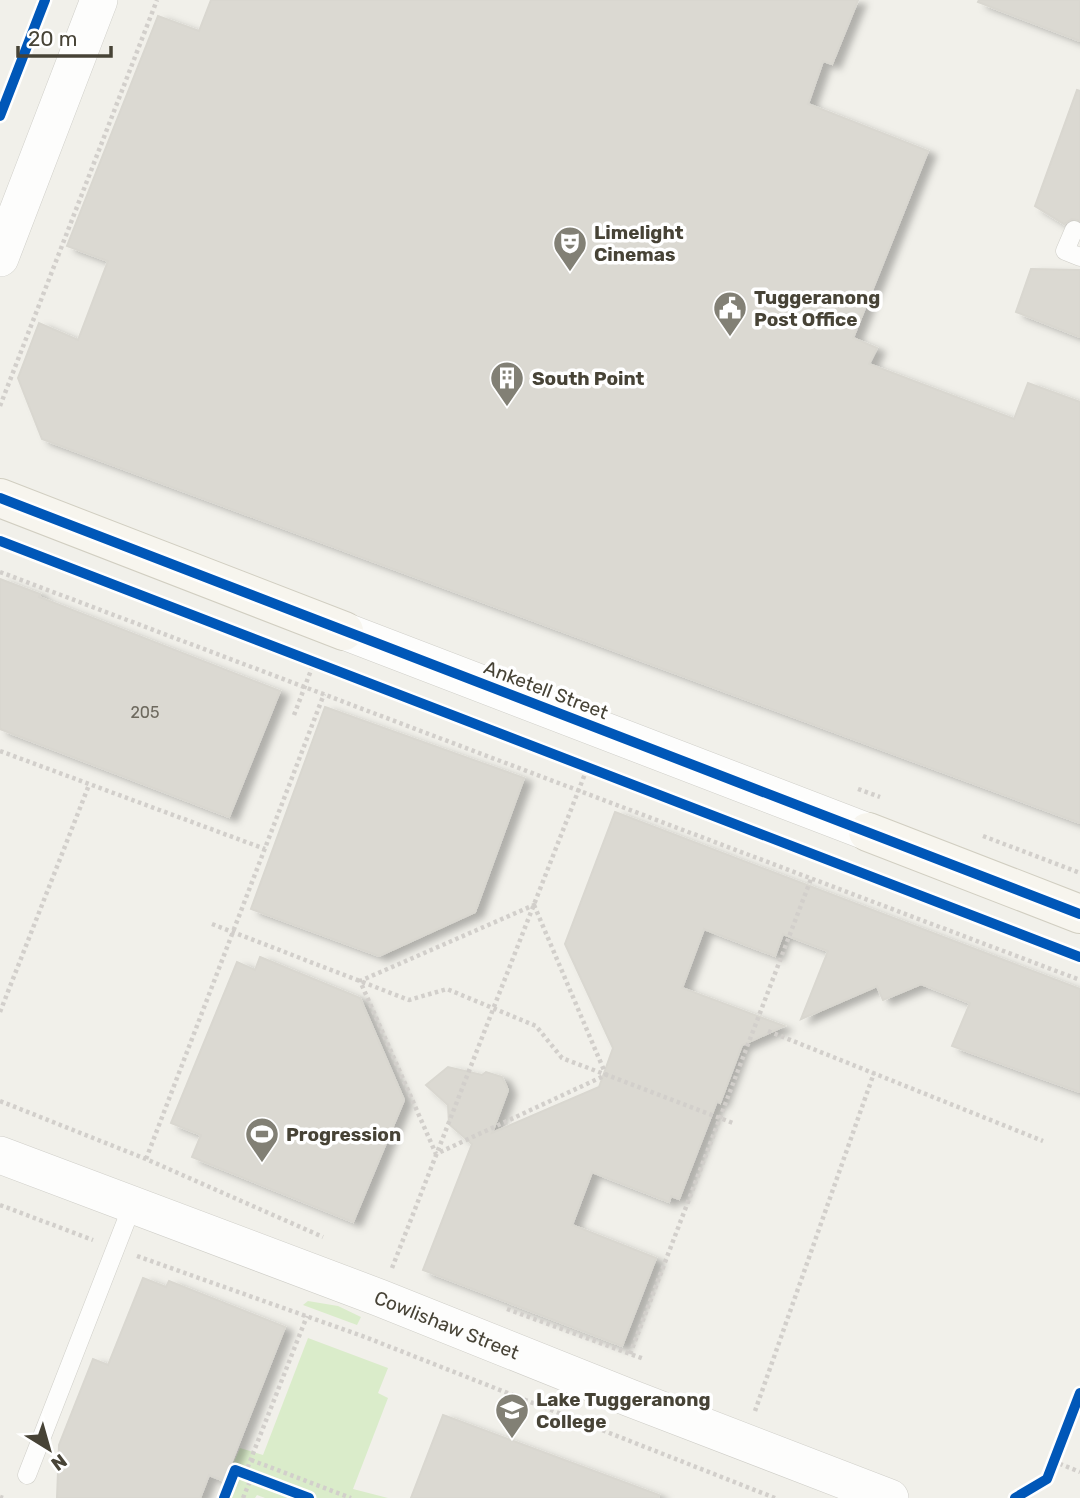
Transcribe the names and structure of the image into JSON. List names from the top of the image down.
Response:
{
  "streets": {
    "street": ["Anketell Street", "Cowlishaw Street"]
  },
  "places": {
    "theatre": ["Limelight Cinemas"],
    "public building": ["Tuggeranong Post Office"],
    "building": ["South Point"],
    "sports": ["Progression"],
    "school or university": ["Lake Tuggeranong College"]
  },
  "house_numbers": ["205"],
  "scale_bar": "20 m",
  "north": "bottom right"
}
